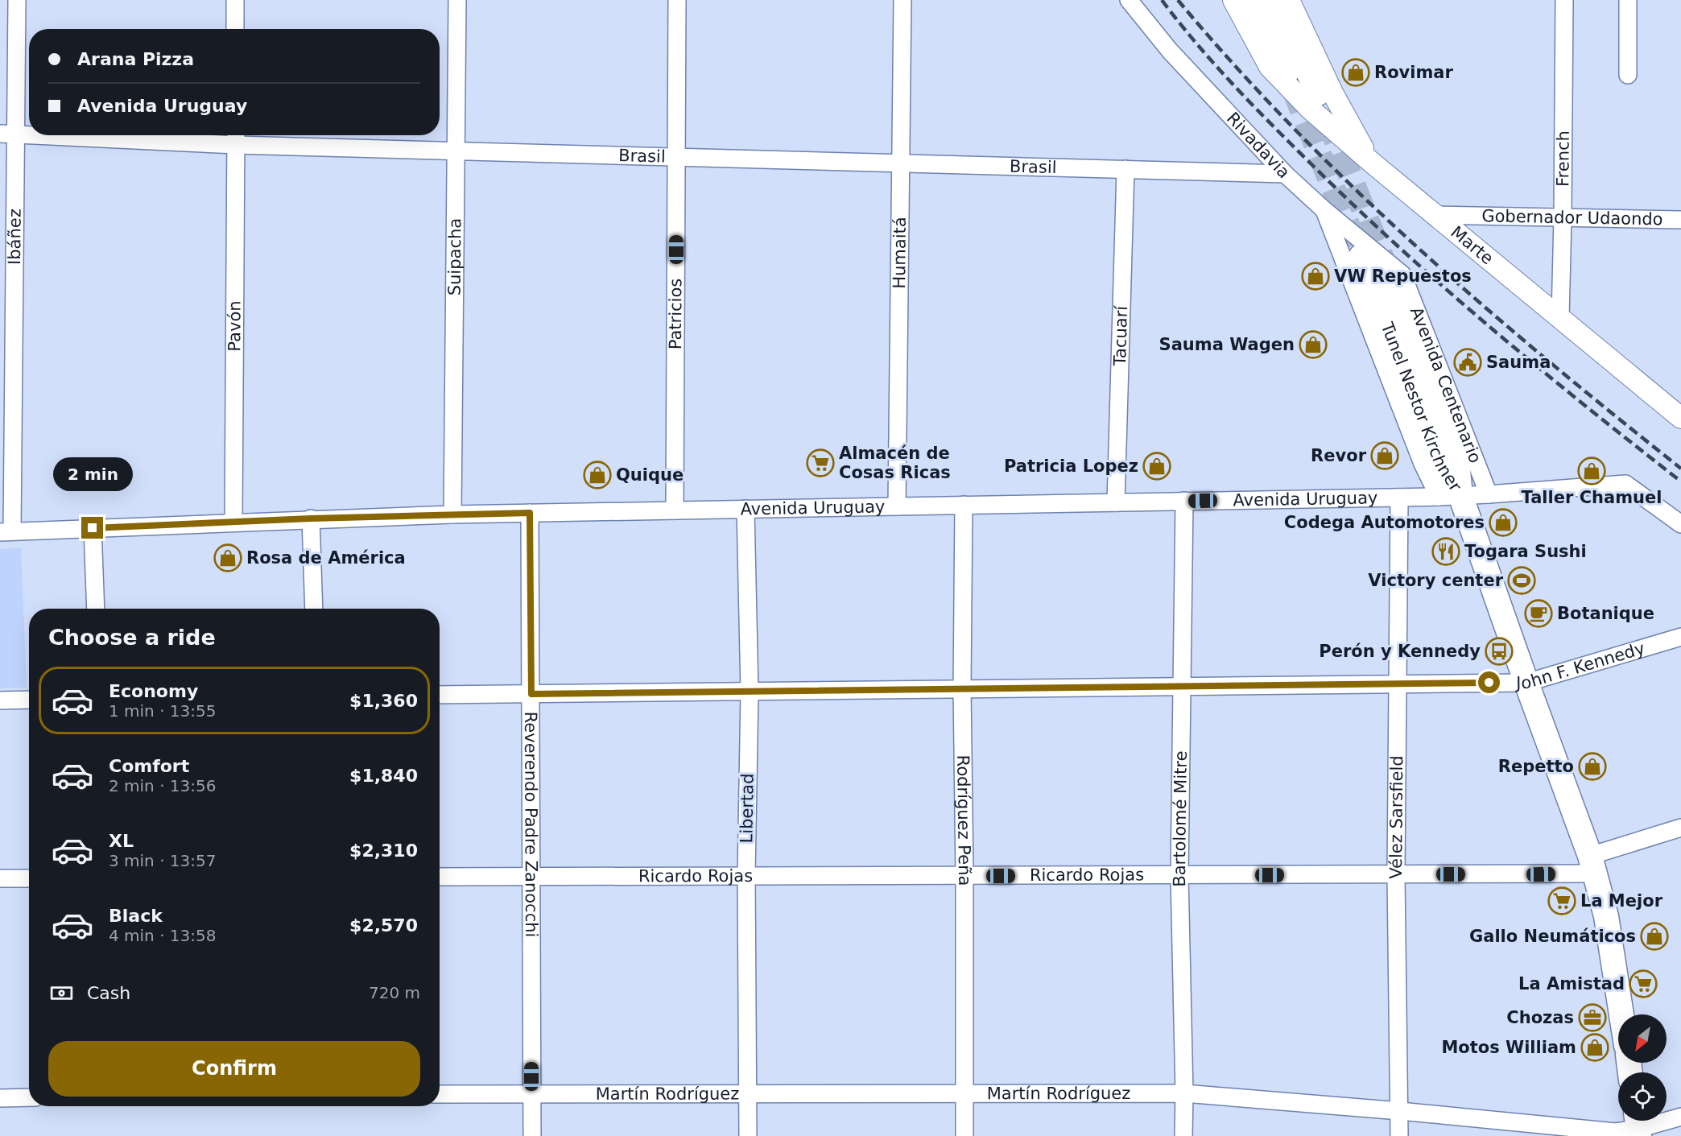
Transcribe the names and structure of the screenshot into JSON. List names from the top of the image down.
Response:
{
  "streets": {
    "main road": ["Tunel Nestor Kirchner"],
    "street": [
      "Rivadavia",
      "Brasil",
      "French",
      "Gobernador Udaondo",
      "Ibáñez",
      "Marte",
      "Humaitá",
      "Suipacha",
      "Patricios",
      "Pavón",
      "Tacuarí",
      "Avenida Centenario",
      "Avenida Uruguay",
      "John F. Kennedy",
      "Libertad",
      "Vélez Sarsfield",
      "Bartolomé Mitre",
      "Rodríguez Peña",
      "Reverendo Padre Zanocchi",
      "Ricardo Rojas",
      "Martín Rodríguez"
    ]
  },
  "crossings": [
    ["Rivadavia", "Brasil"],
    ["Rivadavia", "Avenida Centenario"],
    ["Rivadavia", "Tunel Nestor Kirchner"],
    ["Brasil", "Ibáñez"],
    ["Brasil", "Humaitá"],
    ["Brasil", "Suipacha"],
    ["Brasil", "Patricios"],
    ["Brasil", "Pavón"],
    ["Brasil", "Tacuarí"],
    ["French", "Gobernador Udaondo"],
    ["French", "Marte"],
    ["Gobernador Udaondo", "Marte"],
    ["Ibáñez", "Avenida Uruguay"],
    ["Humaitá", "Avenida Uruguay"],
    ["Suipacha", "Avenida Uruguay"],
    ["Patricios", "Avenida Uruguay"],
    ["Pavón", "Avenida Uruguay"],
    ["Tacuarí", "Avenida Uruguay"],
    ["Avenida Centenario", "Tunel Nestor Kirchner"],
    ["Avenida Centenario", "Avenida Uruguay"],
    ["Tunel Nestor Kirchner", "Avenida Uruguay"],
    ["Avenida Uruguay", "Libertad"],
    ["Avenida Uruguay", "Vélez Sarsfield"],
    ["Avenida Uruguay", "Bartolomé Mitre"],
    ["Avenida Uruguay", "Rodríguez Peña"],
    ["Avenida Uruguay", "Reverendo Padre Zanocchi"],
    ["John F. Kennedy", "Libertad"],
    ["John F. Kennedy", "Vélez Sarsfield"],
    ["John F. Kennedy", "Bartolomé Mitre"],
    ["John F. Kennedy", "Rodríguez Peña"],
    ["John F. Kennedy", "Reverendo Padre Zanocchi"],
    ["Libertad", "Ricardo Rojas"],
    ["Libertad", "Martín Rodríguez"],
    ["Vélez Sarsfield", "Ricardo Rojas"],
    ["Vélez Sarsfield", "Martín Rodríguez"],
    ["Bartolomé Mitre", "Ricardo Rojas"],
    ["Bartolomé Mitre", "Martín Rodríguez"],
    ["Rodríguez Peña", "Ricardo Rojas"],
    ["Rodríguez Peña", "Martín Rodríguez"],
    ["Reverendo Padre Zanocchi", "Ricardo Rojas"],
    ["Reverendo Padre Zanocchi", "Martín Rodríguez"]
  ],
  "places": {
    "shop": [
      "Rovimar",
      "VW Repuestos",
      "Sauma Wagen",
      "Revor",
      "Patricia Lopez",
      "Taller Chamuel",
      "Quique",
      "Codega Automotores",
      "Rosa de América",
      "Repetto",
      "Gallo Neumáticos",
      "Motos William"
    ],
    "public building": ["Sauma"],
    "supermarket": ["Almacén de Cosas Ricas", "La Mejor", "La Amistad"],
    "restaurant": ["Togara Sushi"],
    "sports": ["Victory center"],
    "cafe": ["Botanique"],
    "bus stop": ["Perón y Kennedy"],
    "office": ["Chozas"]
  },
  "north": "bottom left",
  "page": {
    "banner": ["Arana Pizza", "Avenida Uruguay"],
    "bubble": "2 min",
    "heading": "Choose a ride",
    "list": [
      {
        "name": "Economy",
        "note": "1 min · 13:55",
        "value": "$1,360"
      },
      {
        "name": "Comfort",
        "note": "2 min · 13:56",
        "value": "$1,840"
      },
      {
        "name": "XL",
        "note": "3 min · 13:57",
        "value": "$2,310"
      },
      {
        "name": "Black",
        "note": "4 min · 13:58",
        "value": "$2,570"
      }
    ],
    "pay": ["Cash", "720 m"],
    "buttons": "Confirm"
  }
}
